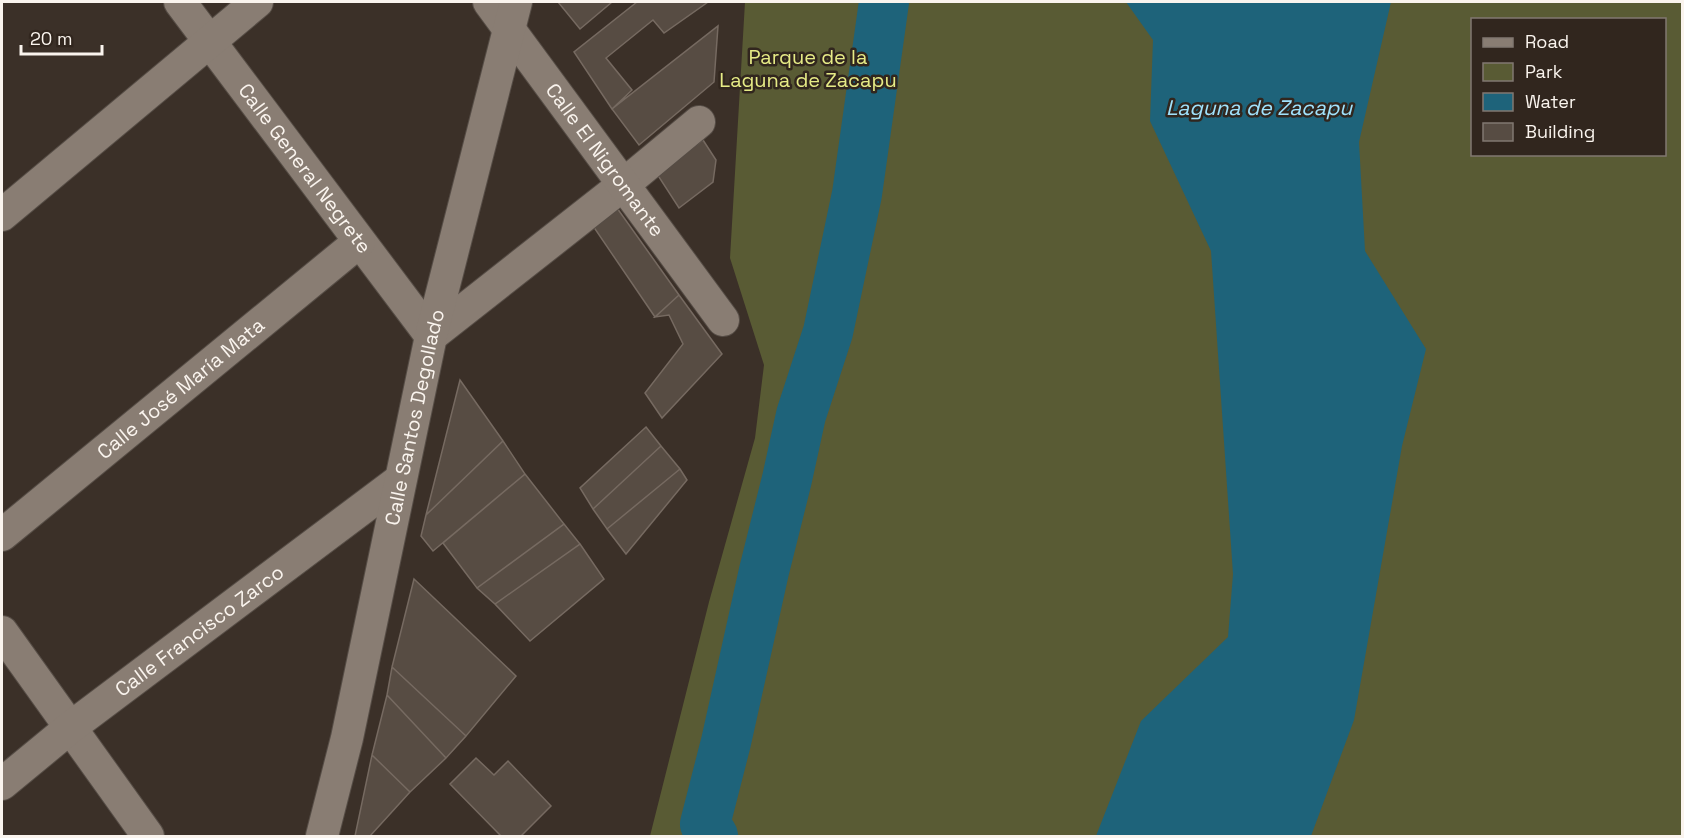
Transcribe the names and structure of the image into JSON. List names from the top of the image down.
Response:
{
  "streets": {
    "street": [
      "Calle El Nigromante",
      "Calle General Negrete",
      "Calle José María Mata",
      "Calle Santos Degollado",
      "Calle Francisco Zarco"
    ]
  },
  "crossings": [
    ["Calle El Nigromante", "Calle Santos Degollado"],
    ["Calle General Negrete", "Calle José María Mata"],
    ["Calle General Negrete", "Calle Santos Degollado"],
    ["Calle Santos Degollado", "Calle Francisco Zarco"]
  ],
  "water": ["Laguna de Zacapu"],
  "parks": ["Parque de la Laguna de Zacapu"],
  "legend": [
    "Road",
    "Park",
    "Water",
    "Building"
  ],
  "scale_bar": "20 m"
}
